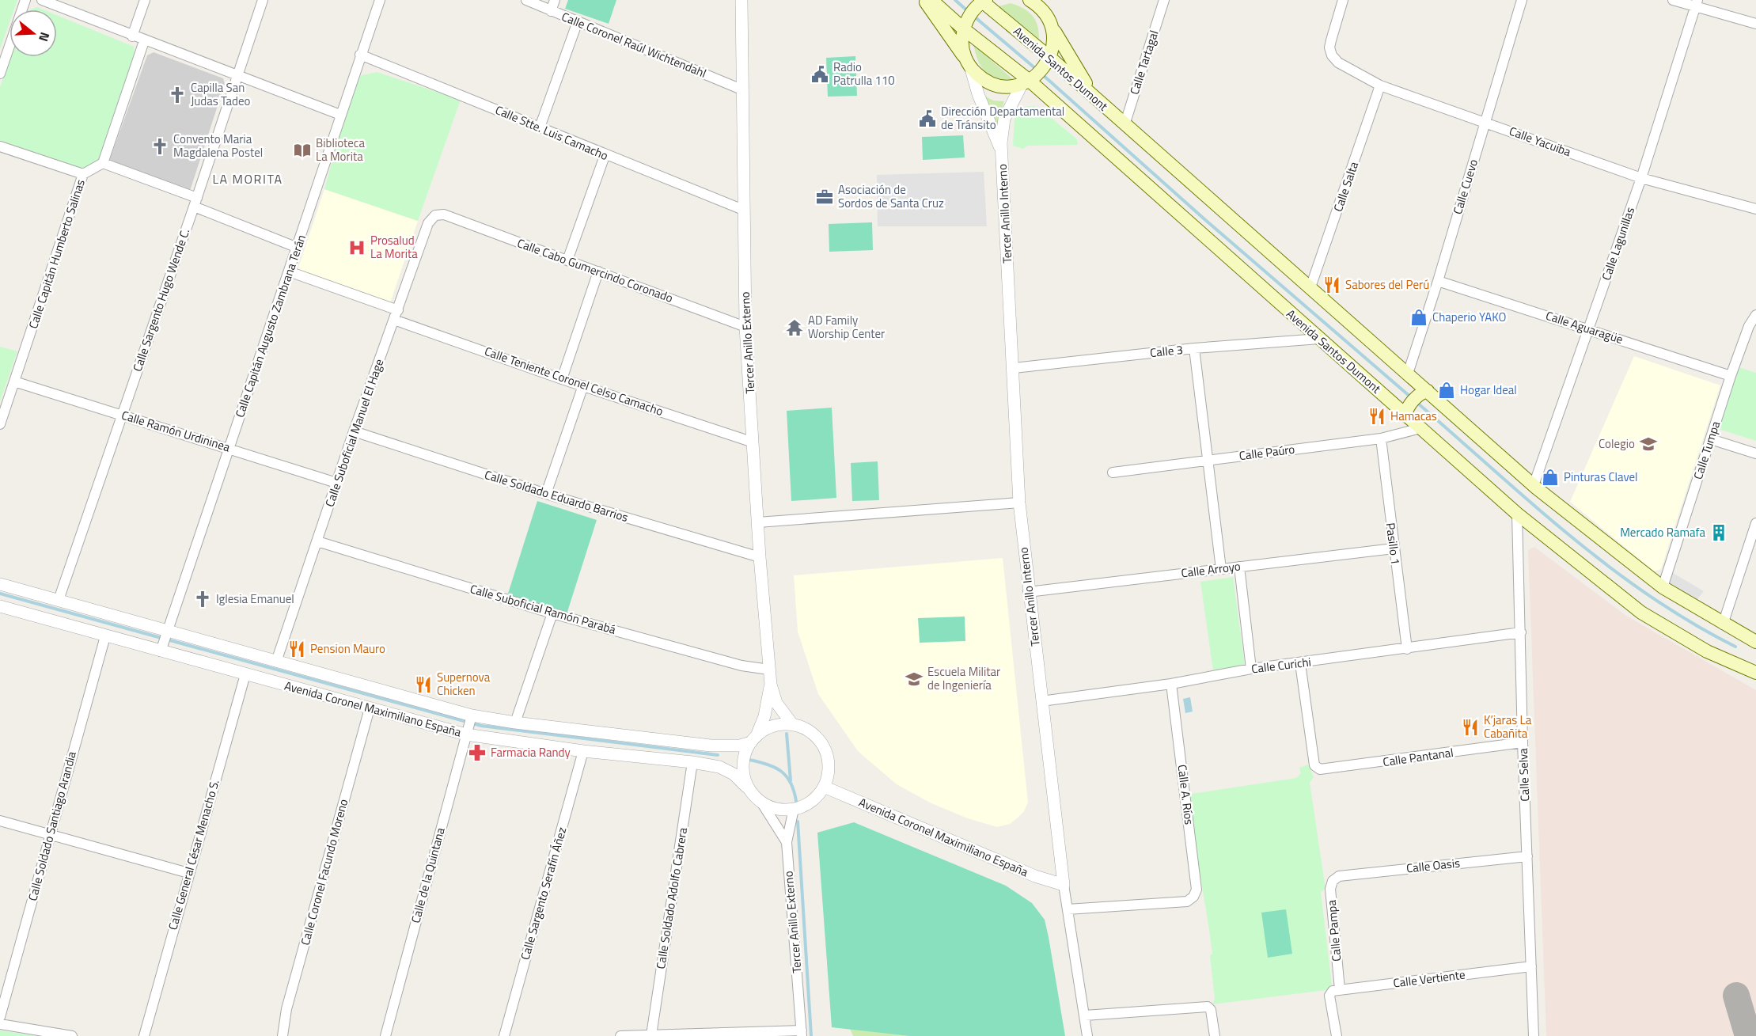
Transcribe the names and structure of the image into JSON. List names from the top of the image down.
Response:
{
  "streets": {
    "main road": ["Avenida Santos Dumont"],
    "street": [
      "Calle Coronel Raúl Wichtendahl",
      "Calle Tartagal",
      "Calle Stte. Luis Camacho",
      "Calle Yacuiba",
      "Calle Salta",
      "Calle Cuevo",
      "Tercer Anillo Interno",
      "Calle Lagunillas",
      "Calle Capitán Humberto Salinas",
      "Calle Cabo Gumercindo Coronado",
      "Calle Sargento Hugo Wende C.",
      "Calle Capitán Augusto Zambrana Terán",
      "Calle Aguaragüe",
      "Tercer Anillo Externo",
      "Calle 3",
      "Calle Teniente Coronel Celso Camacho",
      "Calle Ramón Urdininea",
      "Calle Suboficial Manuel El Hage",
      "Calle Tumpa",
      "Calle Paúro",
      "Calle Soldado Eduardo Barrios",
      "Pasillo 1",
      "Calle Arroyo",
      "Calle Suboficial Ramón Parabá",
      "Calle Curichi",
      "Avenida Coronel Maximiliano España",
      "Calle Pantanal",
      "Calle Selva",
      "Calle A. Ríos",
      "Calle Soldado Santiago Arandia",
      "Calle General César Menacho S.",
      "Calle Oasis",
      "Calle Coronel Facundo Moreno",
      "Calle de la Quintana",
      "Calle Sargento Serafín Áñez",
      "Calle Soldado Adolfo Cabrera",
      "Calle Pampa",
      "Calle Vertiente"
    ]
  },
  "crossings": [
    ["Calle Coronel Raúl Wichtendahl", "Tercer Anillo Externo"],
    ["Calle Tartagal", "Avenida Santos Dumont"],
    ["Avenida Santos Dumont", "Calle Salta"],
    ["Avenida Santos Dumont", "Calle Cuevo"],
    ["Avenida Santos Dumont", "Tercer Anillo Interno"],
    ["Avenida Santos Dumont", "Calle Lagunillas"],
    ["Avenida Santos Dumont", "Calle 3"],
    ["Avenida Santos Dumont", "Calle Tumpa"],
    ["Avenida Santos Dumont", "Calle Paúro"],
    ["Avenida Santos Dumont", "Calle Selva"],
    ["Calle Stte. Luis Camacho", "Calle Capitán Augusto Zambrana Terán"],
    ["Calle Stte. Luis Camacho", "Tercer Anillo Externo"],
    ["Calle Yacuiba", "Calle Salta"],
    ["Calle Yacuiba", "Calle Cuevo"],
    ["Calle Yacuiba", "Calle Lagunillas"],
    ["Calle Cuevo", "Calle Aguaragüe"],
    ["Tercer Anillo Interno", "Calle 3"],
    ["Tercer Anillo Interno", "Calle Arroyo"],
    ["Tercer Anillo Interno", "Calle Curichi"],
    ["Tercer Anillo Interno", "Avenida Coronel Maximiliano España"],
    ["Tercer Anillo Interno", "Calle A. Ríos"],
    ["Calle Lagunillas", "Calle Aguaragüe"],
    ["Calle Capitán Humberto Salinas", "Calle Ramón Urdininea"],
    ["Calle Cabo Gumercindo Coronado", "Tercer Anillo Externo"],
    ["Calle Cabo Gumercindo Coronado", "Calle Suboficial Manuel El Hage"],
    ["Calle Sargento Hugo Wende C.", "Calle Ramón Urdininea"],
    ["Calle Sargento Hugo Wende C.", "Avenida Coronel Maximiliano España"],
    ["Calle Capitán Augusto Zambrana Terán", "Calle Teniente Coronel Celso Camacho"],
    ["Calle Capitán Augusto Zambrana Terán", "Calle Ramón Urdininea"],
    ["Calle Capitán Augusto Zambrana Terán", "Avenida Coronel Maximiliano España"],
    ["Calle Aguaragüe", "Calle Tumpa"],
    ["Tercer Anillo Externo", "Calle Teniente Coronel Celso Camacho"],
    ["Tercer Anillo Externo", "Calle Soldado Eduardo Barrios"],
    ["Tercer Anillo Externo", "Calle Suboficial Ramón Parabá"],
    ["Tercer Anillo Externo", "Avenida Coronel Maximiliano España"],
    ["Calle Teniente Coronel Celso Camacho", "Calle Suboficial Manuel El Hage"],
    ["Calle Ramón Urdininea", "Calle Suboficial Manuel El Hage"],
    ["Calle Suboficial Manuel El Hage", "Calle Soldado Eduardo Barrios"],
    ["Calle Suboficial Manuel El Hage", "Calle Suboficial Ramón Parabá"],
    ["Calle Suboficial Manuel El Hage", "Avenida Coronel Maximiliano España"],
    ["Calle Paúro", "Pasillo 1"],
    ["Pasillo 1", "Calle Arroyo"],
    ["Pasillo 1", "Calle Curichi"],
    ["Calle Curichi", "Calle Pantanal"],
    ["Calle Curichi", "Calle Selva"],
    ["Calle Curichi", "Calle A. Ríos"],
    ["Avenida Coronel Maximiliano España", "Calle Soldado Santiago Arandia"],
    ["Avenida Coronel Maximiliano España", "Calle General César Menacho S."],
    ["Avenida Coronel Maximiliano España", "Calle Coronel Facundo Moreno"],
    ["Avenida Coronel Maximiliano España", "Calle de la Quintana"],
    ["Avenida Coronel Maximiliano España", "Calle Sargento Serafín Áñez"],
    ["Avenida Coronel Maximiliano España", "Calle Soldado Adolfo Cabrera"],
    ["Calle Pantanal", "Calle Selva"],
    ["Calle Selva", "Calle Oasis"],
    ["Calle Selva", "Calle Vertiente"],
    ["Calle Oasis", "Calle Pampa"],
    ["Calle Pampa", "Calle Vertiente"]
  ],
  "districts": ["LA MORITA"],
  "places": {
    "public building": ["Radio Patrulla 110", "Dirección Departamental de Tránsito"],
    "church": ["Capilla San Judas Tadeo", "Convento Maria Magdalena Postel", "Iglesia Emanuel"],
    "library": ["Biblioteca La Morita"],
    "office": ["Asociación de Sordos de Santa Cruz"],
    "hospital": ["Prosalud La Morita"],
    "restaurant": [
      "Sabores del Perú",
      "Hamacas",
      "Pension Mauro",
      "Supernova Chicken",
      "K’jaras La Cabañita"
    ],
    "shop": ["Chaperio YAKO", "Hogar Ideal", "Pinturas Clavel"],
    "temple": ["AD Family Worship Center"],
    "school or university": ["Colegio", "Escuela Militar de Ingeniería"],
    "building": ["Mercado Ramafa"],
    "pharmacy": ["Farmacia Randy"]
  },
  "north": "right"
}
